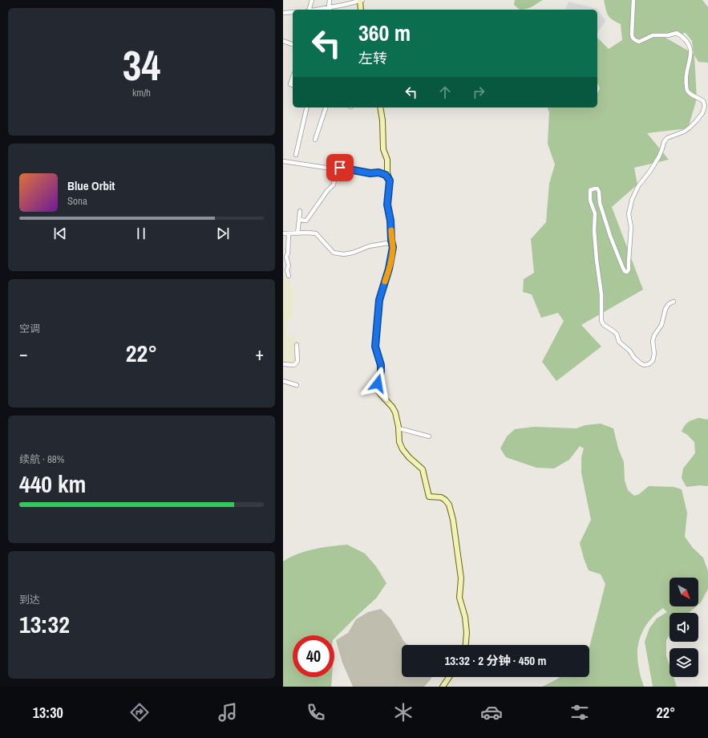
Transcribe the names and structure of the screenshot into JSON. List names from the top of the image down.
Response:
{
  "north": "bottom right",
  "page": {
    "tile": [
      ["34", "km/h"],
      "空调",
      ["续航 · 88%", "440 km"],
      ["到达", "13:32"]
    ],
    "turn": ["360 m", "左转"],
    "song": ["Blue Orbit", "Sona"],
    "heat": ["−", "22°", "+"],
    "limit": "40",
    "trip": "13:32 · 2 分钟 · 450 m",
    "tabs": ["13:30", "22°"]
  }
}
